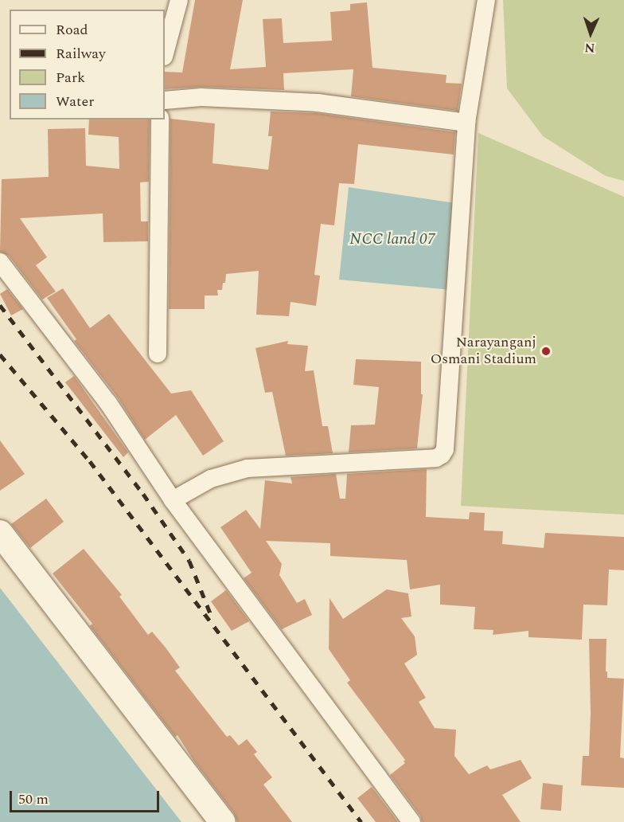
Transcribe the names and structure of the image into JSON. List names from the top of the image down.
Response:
{
  "water": ["NCC land 07"],
  "places": ["Narayanganj Osmani Stadium"],
  "legend": [
    "Road",
    "Railway",
    "Park",
    "Water"
  ],
  "scale_bar": "50 m",
  "north": "bottom"
}
